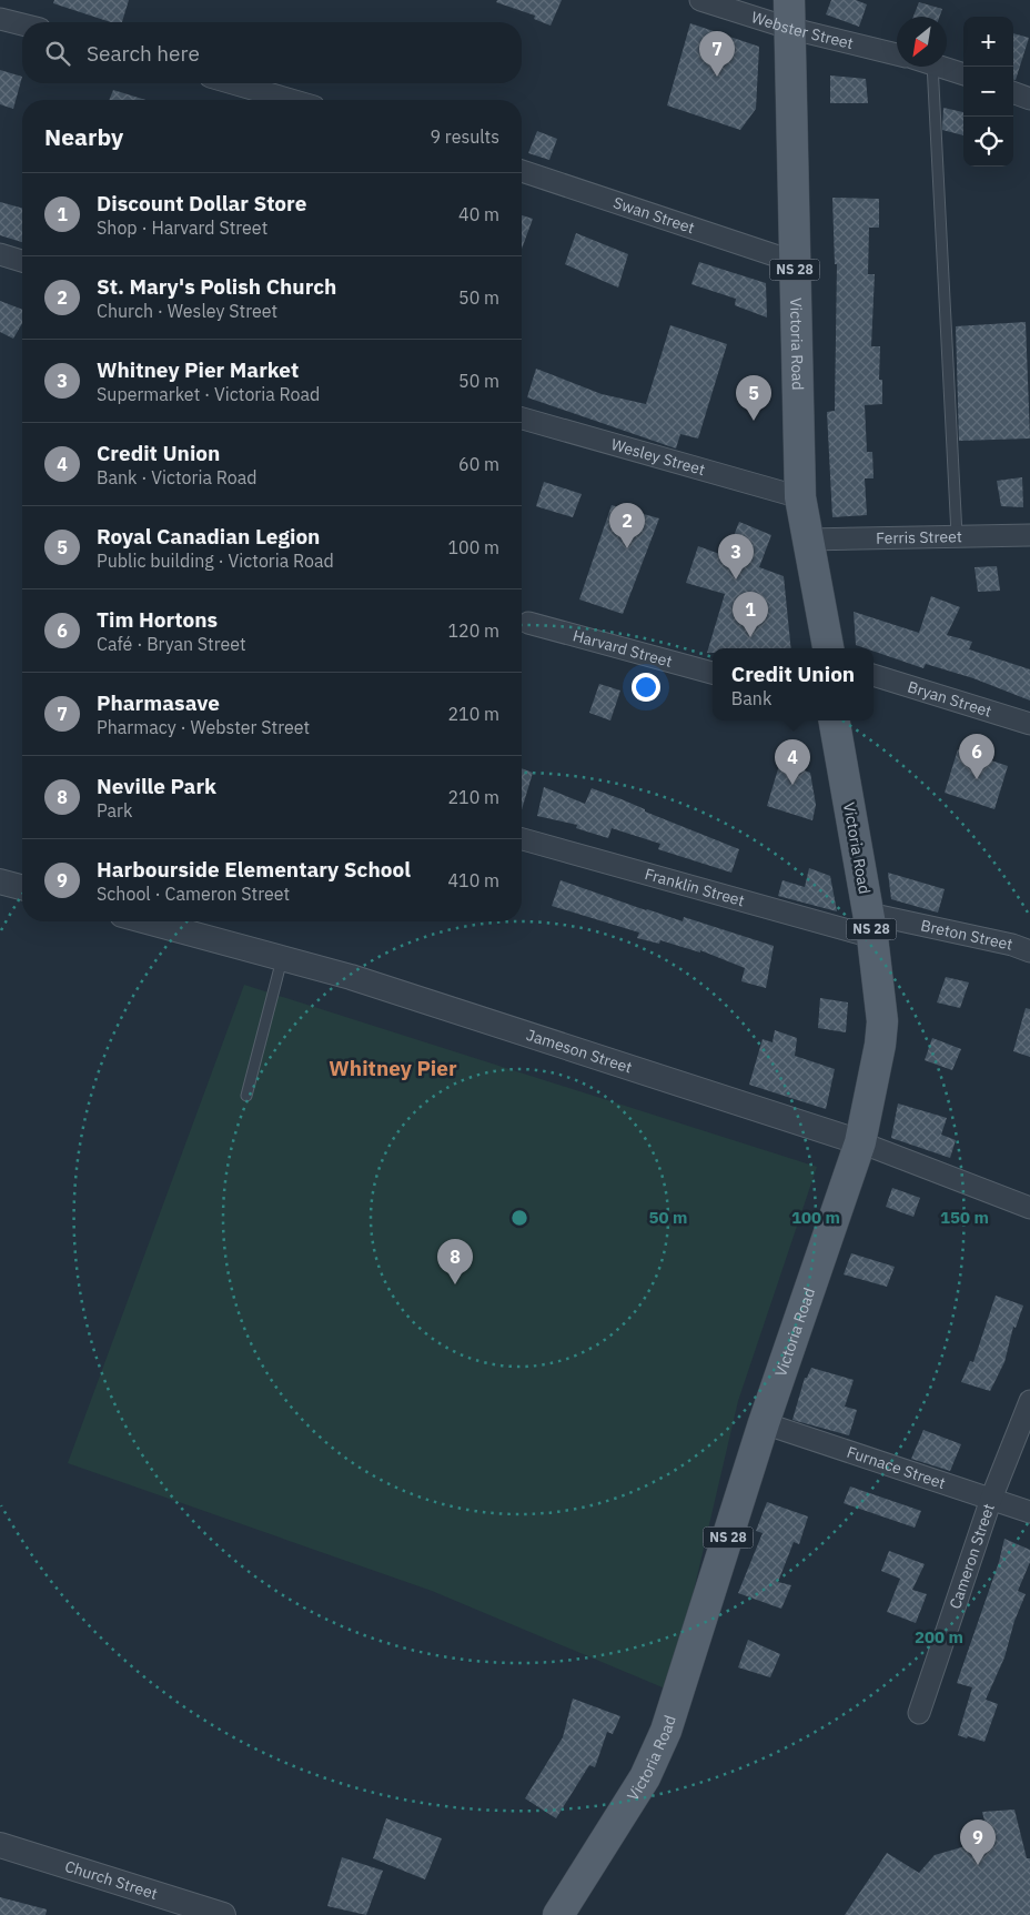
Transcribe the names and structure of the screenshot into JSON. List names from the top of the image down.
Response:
{
  "streets": {
    "main road": ["NS 28", "Victoria Road"],
    "street": [
      "Webster Street",
      "Swan Street",
      "Wesley Street",
      "Ferris Street",
      "Harvard Street",
      "Bryan Street",
      "Franklin Street",
      "Breton Street",
      "Jameson Street",
      "Furnace Street",
      "Cameron Street",
      "Church Street"
    ]
  },
  "crossings": [
    ["Webster Street", "Victoria Road"],
    ["Swan Street", "Victoria Road"],
    ["Victoria Road", "Wesley Street"],
    ["Victoria Road", "Ferris Street"],
    ["Victoria Road", "Franklin Street"],
    ["Victoria Road", "Breton Street"],
    ["Victoria Road", "Jameson Street"],
    ["Victoria Road", "Furnace Street"],
    ["Franklin Street", "Breton Street"],
    ["Furnace Street", "Cameron Street"]
  ],
  "districts": ["Whitney Pier"],
  "north": "bottom left",
  "page": {
    "map_buttons": ["+", "−"],
    "search": "Search here",
    "pins": [
      "7",
      "5",
      "2",
      "3",
      "1",
      "6",
      "4",
      "8",
      "9"
    ],
    "heading": ["Nearby", "9 results"],
    "list": [
      {
        "mark": "1",
        "name": "Discount Dollar Store",
        "note": "Shop · Harvard Street",
        "value": "40 m"
      },
      {
        "mark": "2",
        "name": "St. Mary's Polish Church",
        "note": "Church · Wesley Street",
        "value": "50 m"
      },
      {
        "mark": "3",
        "name": "Whitney Pier Market",
        "note": "Supermarket · Victoria Road",
        "value": "50 m"
      },
      {
        "mark": "4",
        "name": "Credit Union",
        "note": "Bank · Victoria Road",
        "value": "60 m"
      },
      {
        "mark": "5",
        "name": "Royal Canadian Legion",
        "note": "Public building · Victoria Road",
        "value": "100 m"
      },
      {
        "mark": "6",
        "name": "Tim Hortons",
        "note": "Café · Bryan Street",
        "value": "120 m"
      },
      {
        "mark": "7",
        "name": "Pharmasave",
        "note": "Pharmacy · Webster Street",
        "value": "210 m"
      },
      {
        "mark": "8",
        "name": "Neville Park",
        "note": "Park",
        "value": "210 m"
      },
      {
        "mark": "9",
        "name": "Harbourside Elementary School",
        "note": "School · Cameron Street",
        "value": "410 m"
      }
    ],
    "popup": ["Credit Union", "Bank"]
  },
  "rings": [
    "50 m",
    "100 m",
    "150 m",
    "200 m"
  ]
}
